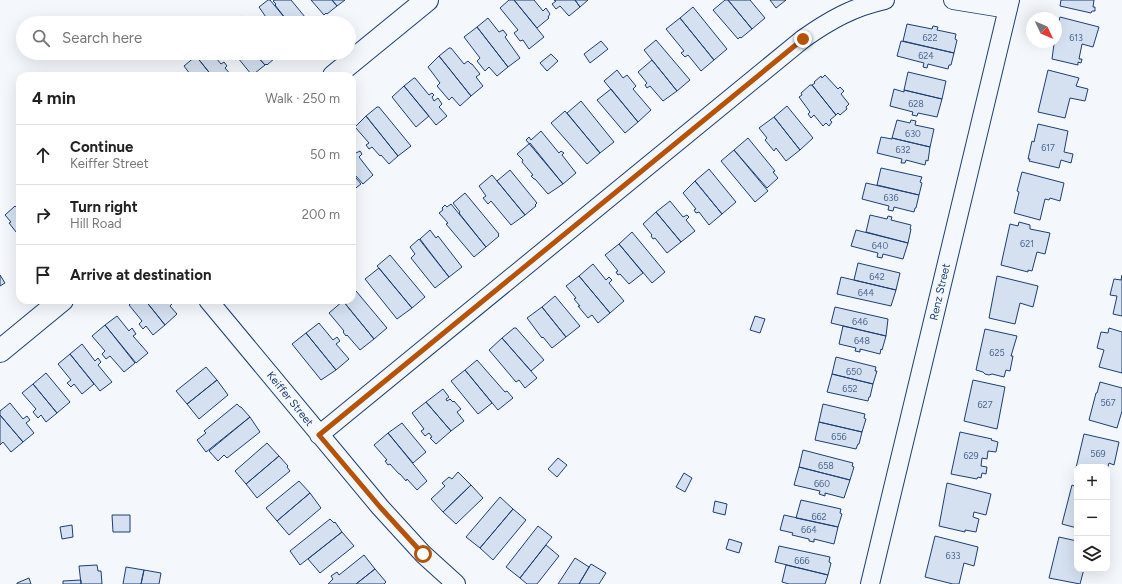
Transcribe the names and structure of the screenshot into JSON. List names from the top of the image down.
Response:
{
  "streets": {
    "street": ["Renz Street", "Keiffer Street"]
  },
  "house_numbers": [
    "622",
    "613",
    "624",
    "628",
    "630",
    "617",
    "632",
    "636",
    "621",
    "640",
    "642",
    "644",
    "646",
    "648",
    "625",
    "650",
    "652",
    "567",
    "627",
    "656",
    "569",
    "629",
    "658",
    "660",
    "662",
    "664",
    "633",
    "666"
  ],
  "north": "bottom right",
  "page": {
    "search": "Search here",
    "heading": ["4 min", "Walk · 250 m"],
    "list": [
      ["Continue", "Keiffer Street", "50 m"],
      ["Turn right", "Hill Road", "200 m"],
      "Arrive at destination"
    ],
    "map_buttons": ["+", "−"]
  }
}
